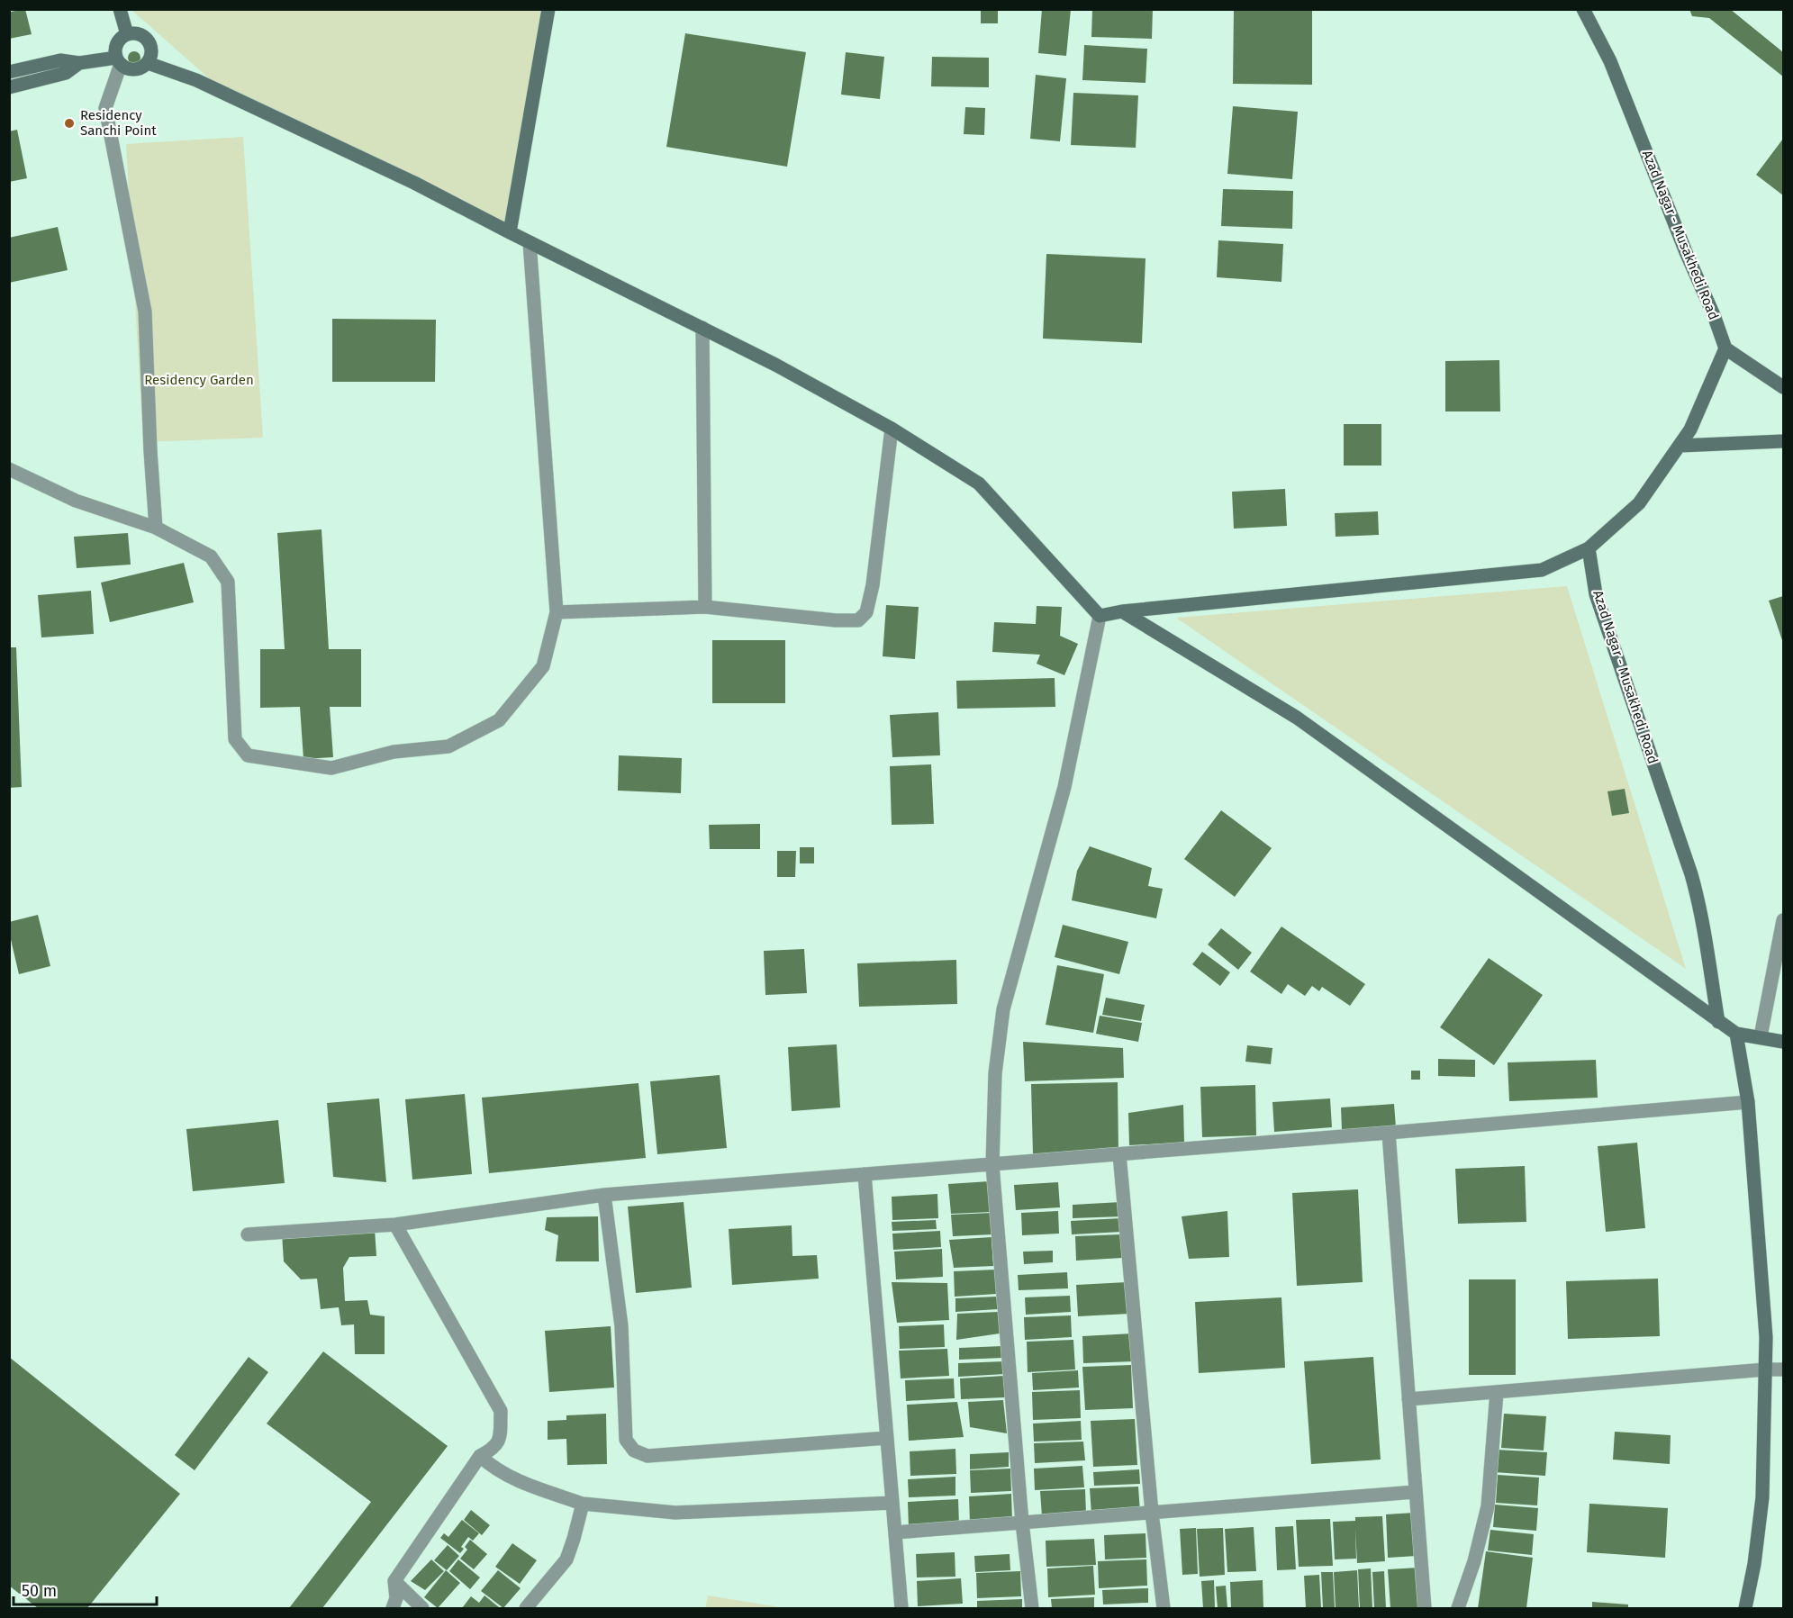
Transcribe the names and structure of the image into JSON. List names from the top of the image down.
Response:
{
  "streets": {
    "street": ["Azad Nagar - Musakhedi Road"]
  },
  "parks": ["Residency Garden"],
  "places": ["Residency Sanchi Point"],
  "scale_bar": "50 m"
}
